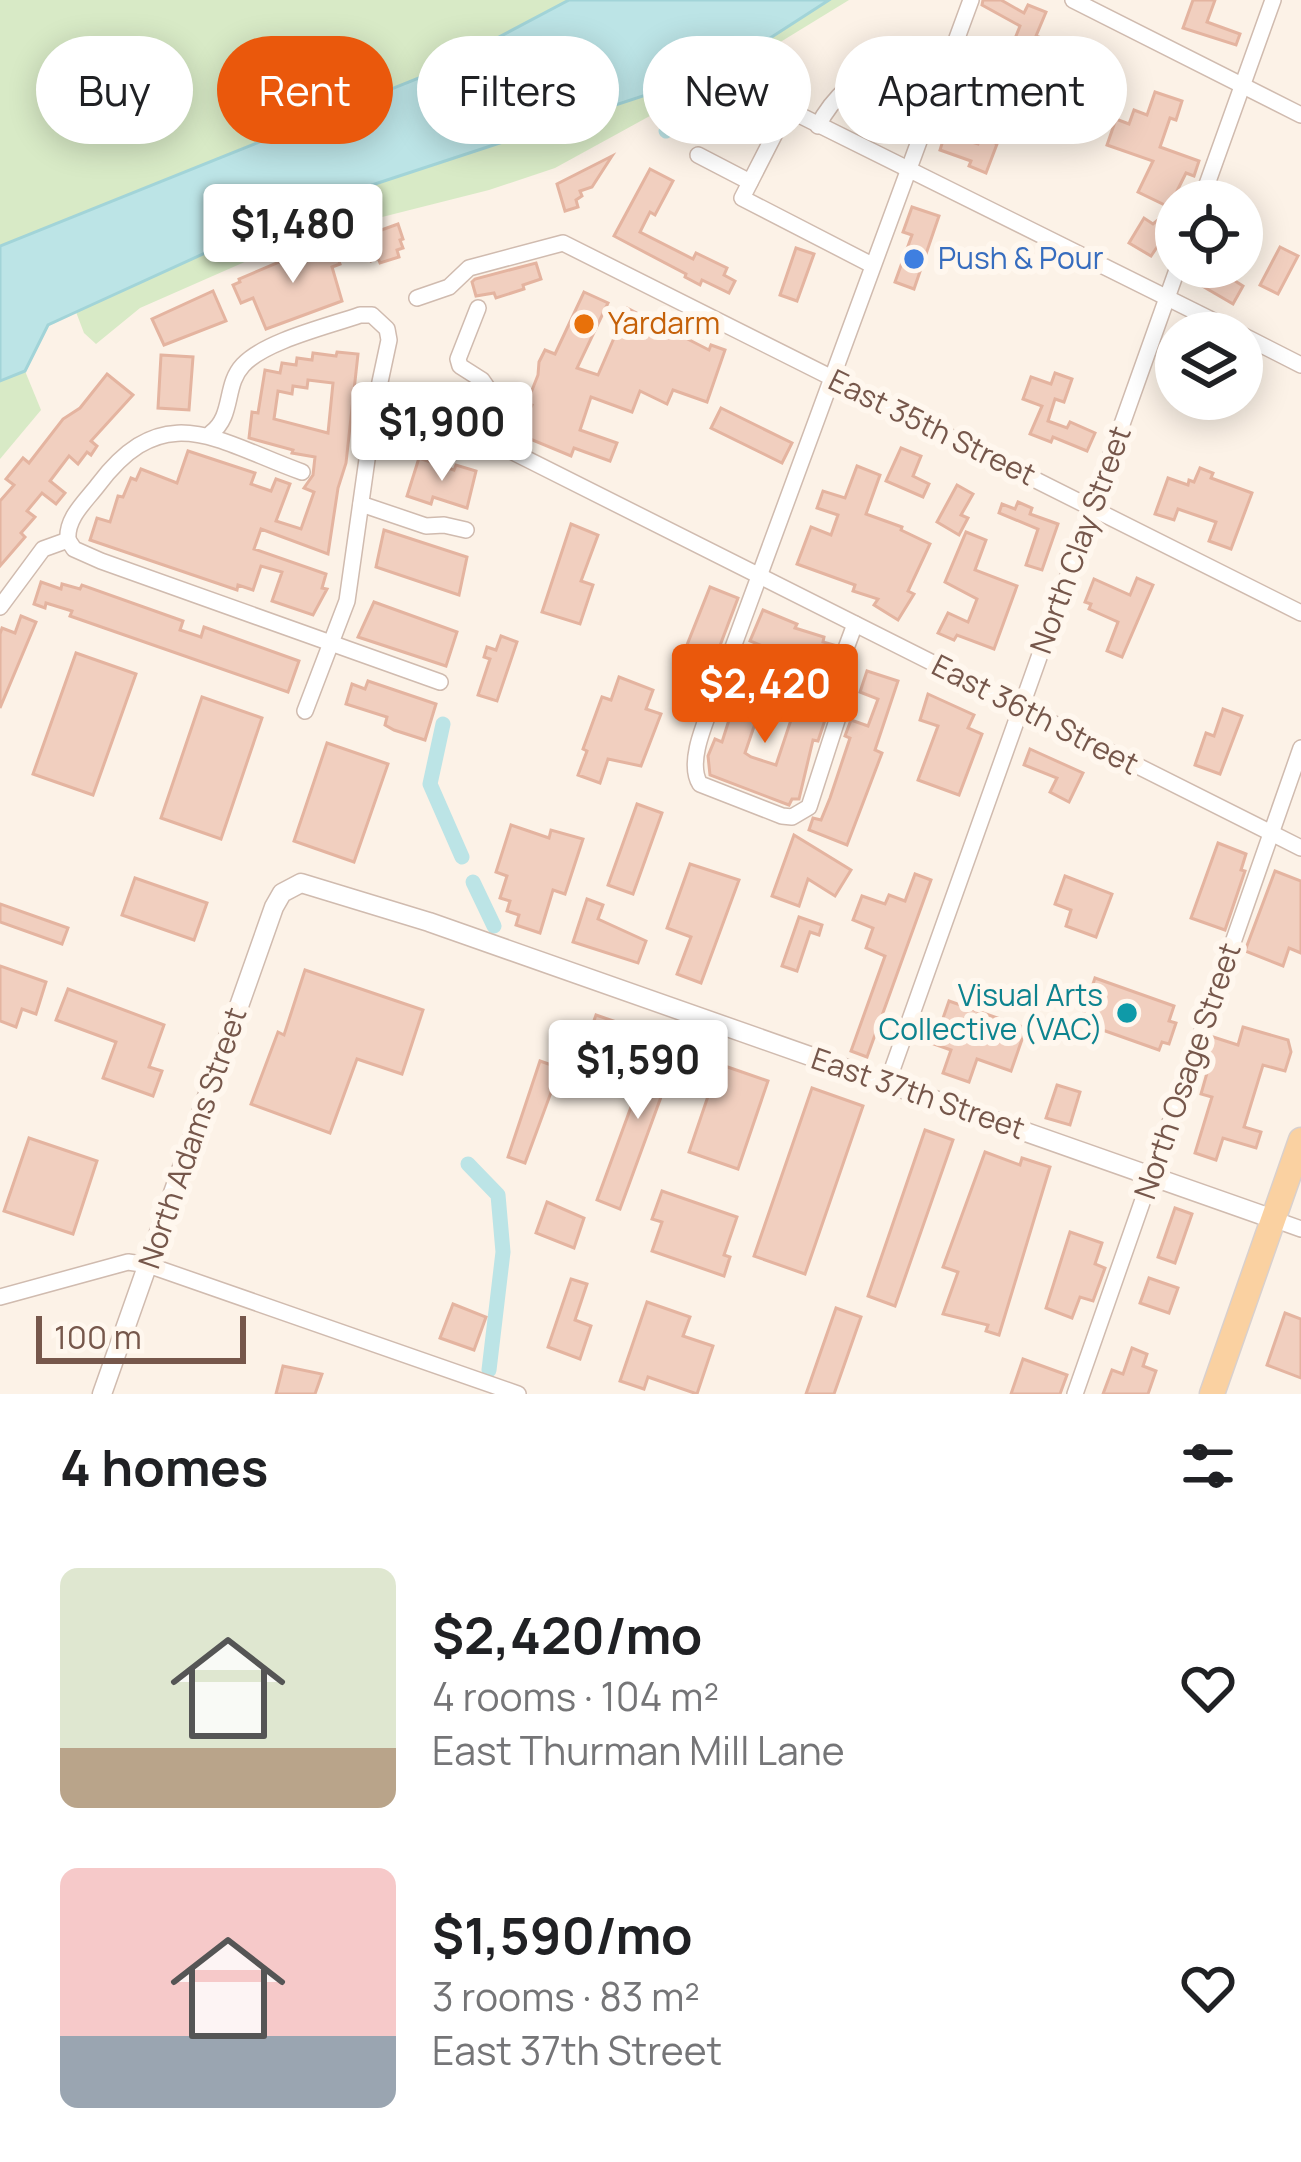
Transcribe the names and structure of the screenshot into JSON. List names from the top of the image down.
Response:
{
  "streets": {
    "street": [
      "East 35th Street",
      "North Clay Street",
      "East 36th Street",
      "North Osage Street",
      "East 37th Street",
      "North Adams Street"
    ]
  },
  "crossings": [
    ["East 35th Street", "North Clay Street"],
    ["North Clay Street", "East 36th Street"],
    ["North Clay Street", "East 37th Street"],
    ["East 36th Street", "North Osage Street"],
    ["North Osage Street", "East 37th Street"],
    ["East 37th Street", "North Adams Street"]
  ],
  "places": ["Push & Pour", "Yardarm", "Visual Arts Collective (VAC)"],
  "scale_bar": "100 m",
  "page": {
    "chip": [
      "Buy",
      "Rent",
      "Filters",
      "New",
      "Apartment"
    ],
    "price": [
      "$1,480",
      "$1,900",
      "$2,420",
      "$1,590"
    ],
    "scale": "100 m",
    "heading": "4 homes",
    "list": [
      {
        "name": "$2,420/mo",
        "note": "4 rooms · 104 m² · East Thurman Mill Lane"
      },
      {
        "name": "$1,590/mo",
        "note": "3 rooms · 83 m² · East 37th Street"
      }
    ]
  }
}
